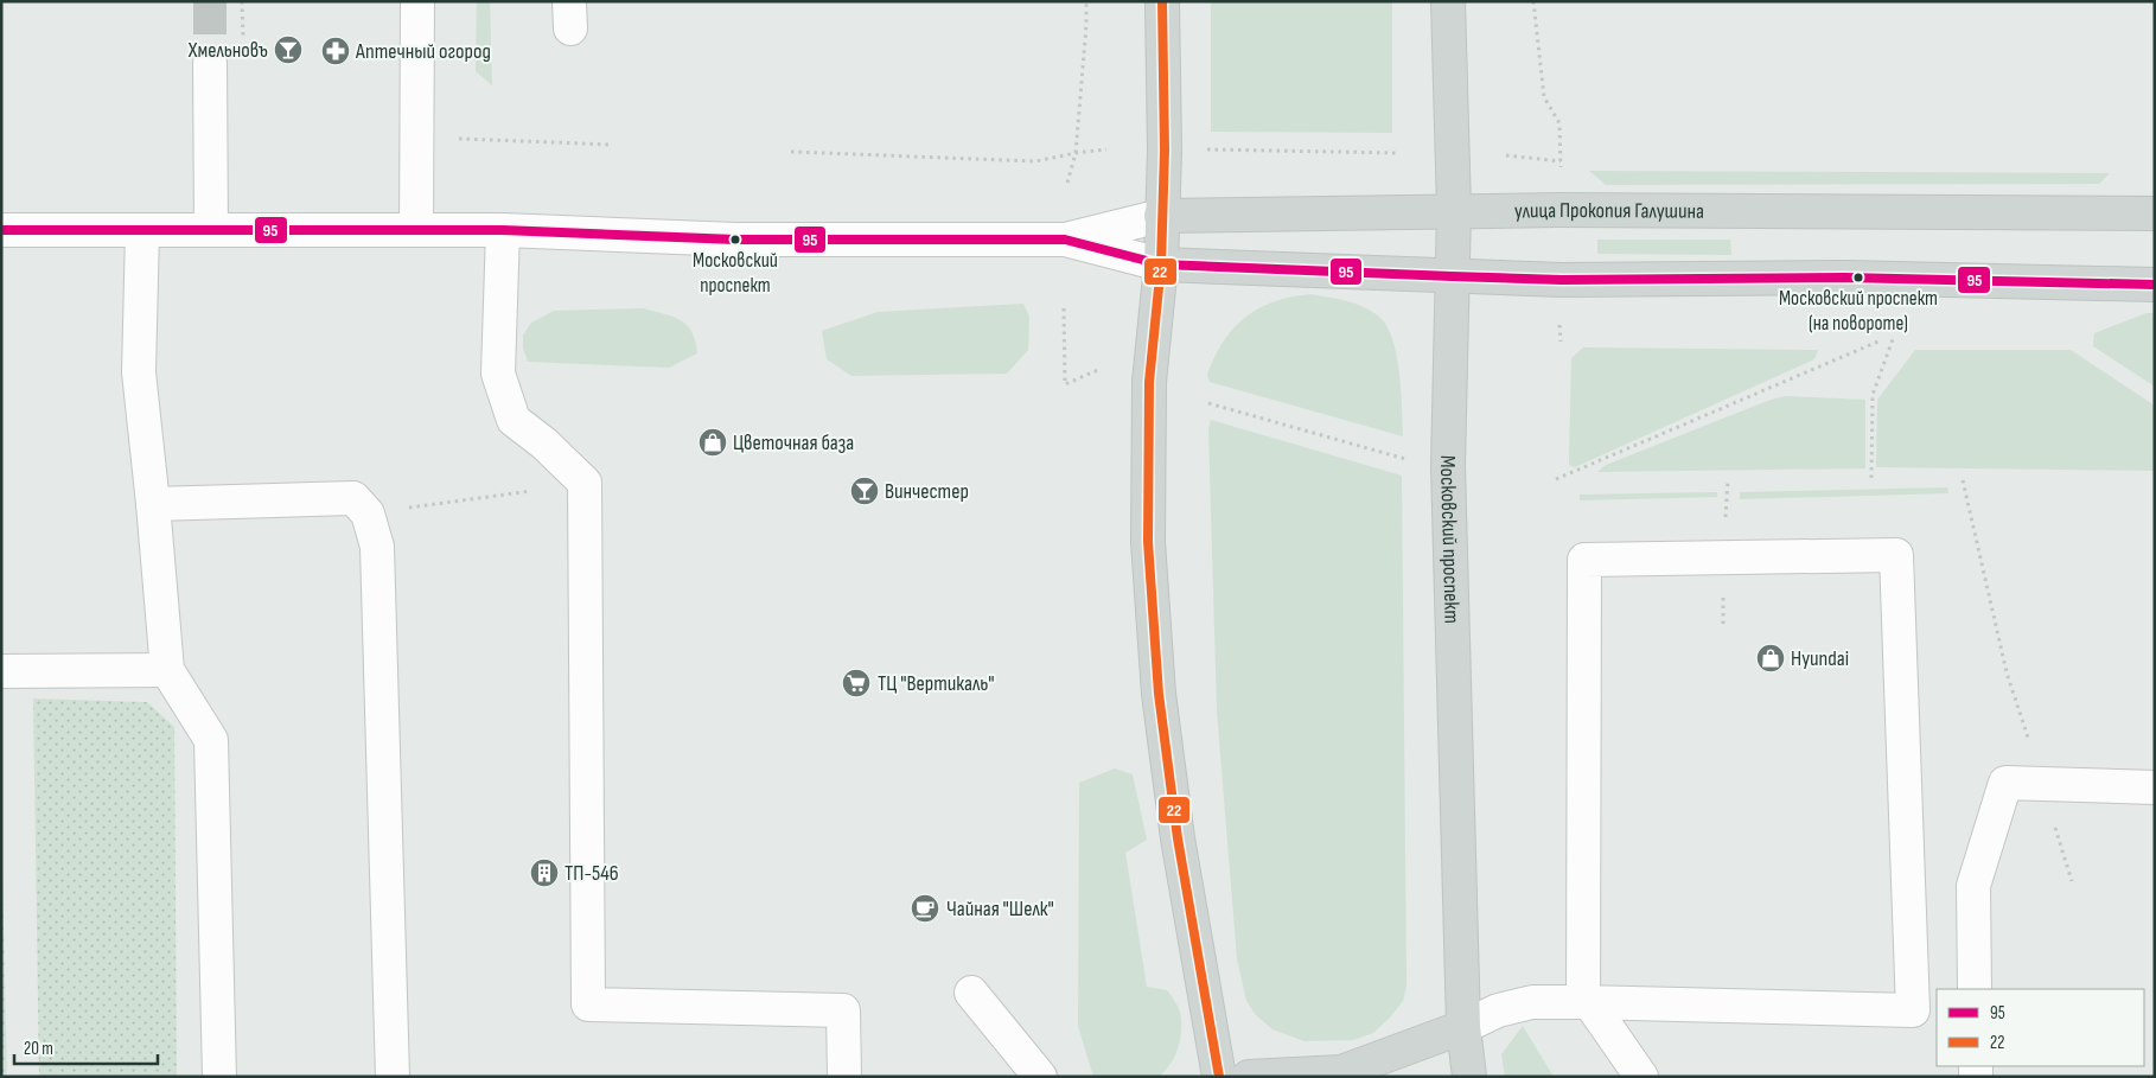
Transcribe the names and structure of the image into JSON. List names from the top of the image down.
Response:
{
  "streets": {
    "main road": ["улица Прокопия Галушина", "Московский проспект"]
  },
  "crossings": [
    ["улица Прокопия Галушина", "Московский проспект"]
  ],
  "places": {
    "bar": ["Хмельновъ", "Винчестер"],
    "pharmacy": ["Аптечный огород"],
    "other": ["Московский проспект", "Московский проспект (на повороте)"],
    "shop": ["Цветочная база", "Hyundai"],
    "supermarket": ["ТЦ \"Вертикаль\""],
    "building": ["ТП-546"],
    "cafe": ["Чайная \"Шелк\""]
  },
  "lines": ["transit line 22", "transit line 95"],
  "legend": ["95", "22"],
  "scale_bar": "20 m"
}
